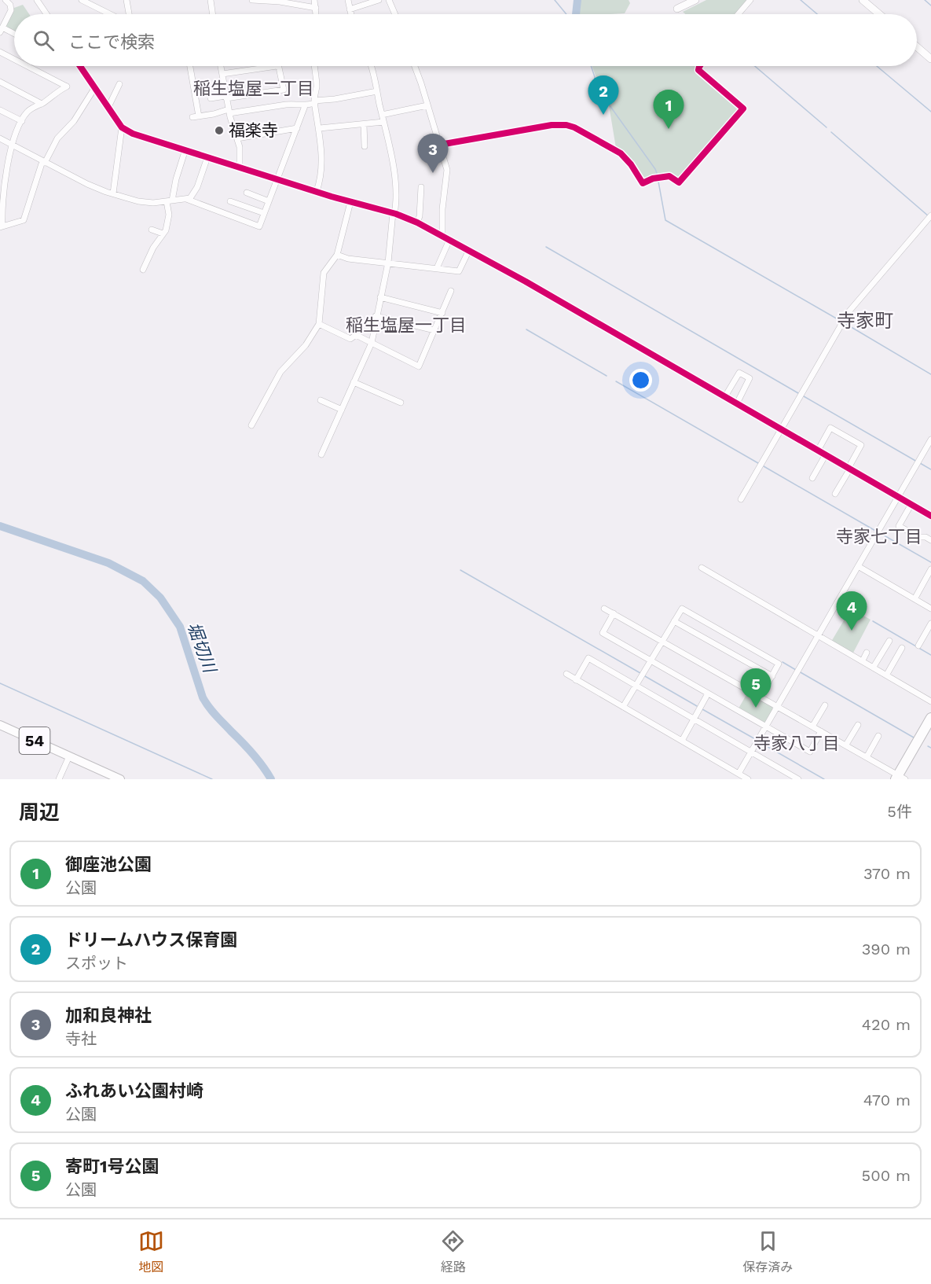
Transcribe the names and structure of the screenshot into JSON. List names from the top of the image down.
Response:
{
  "streets": {
    "main road": ["54"]
  },
  "districts": [
    "稲生塩屋二丁目",
    "寺家町",
    "稲生塩屋一丁目",
    "寺家七丁目",
    "寺家八丁目"
  ],
  "water": ["堀切川"],
  "places": ["福楽寺"],
  "page": {
    "search": "ここで検索",
    "pins": [
      "2",
      "1",
      "3",
      "4",
      "5"
    ],
    "heading": ["周辺", "5件"],
    "list": [
      {
        "mark": "1",
        "name": "御座池公園",
        "note": "公園",
        "value": "370 m"
      },
      {
        "mark": "2",
        "name": "ドリームハウス保育園",
        "note": "スポット",
        "value": "390 m"
      },
      {
        "mark": "3",
        "name": "加和良神社",
        "note": "寺社",
        "value": "420 m"
      },
      {
        "mark": "4",
        "name": "ふれあい公園村崎",
        "note": "公園",
        "value": "470 m"
      },
      {
        "mark": "5",
        "name": "寄町1号公園",
        "note": "公園",
        "value": "500 m"
      }
    ],
    "nav": ["地図", "経路", "保存済み"]
  }
}
